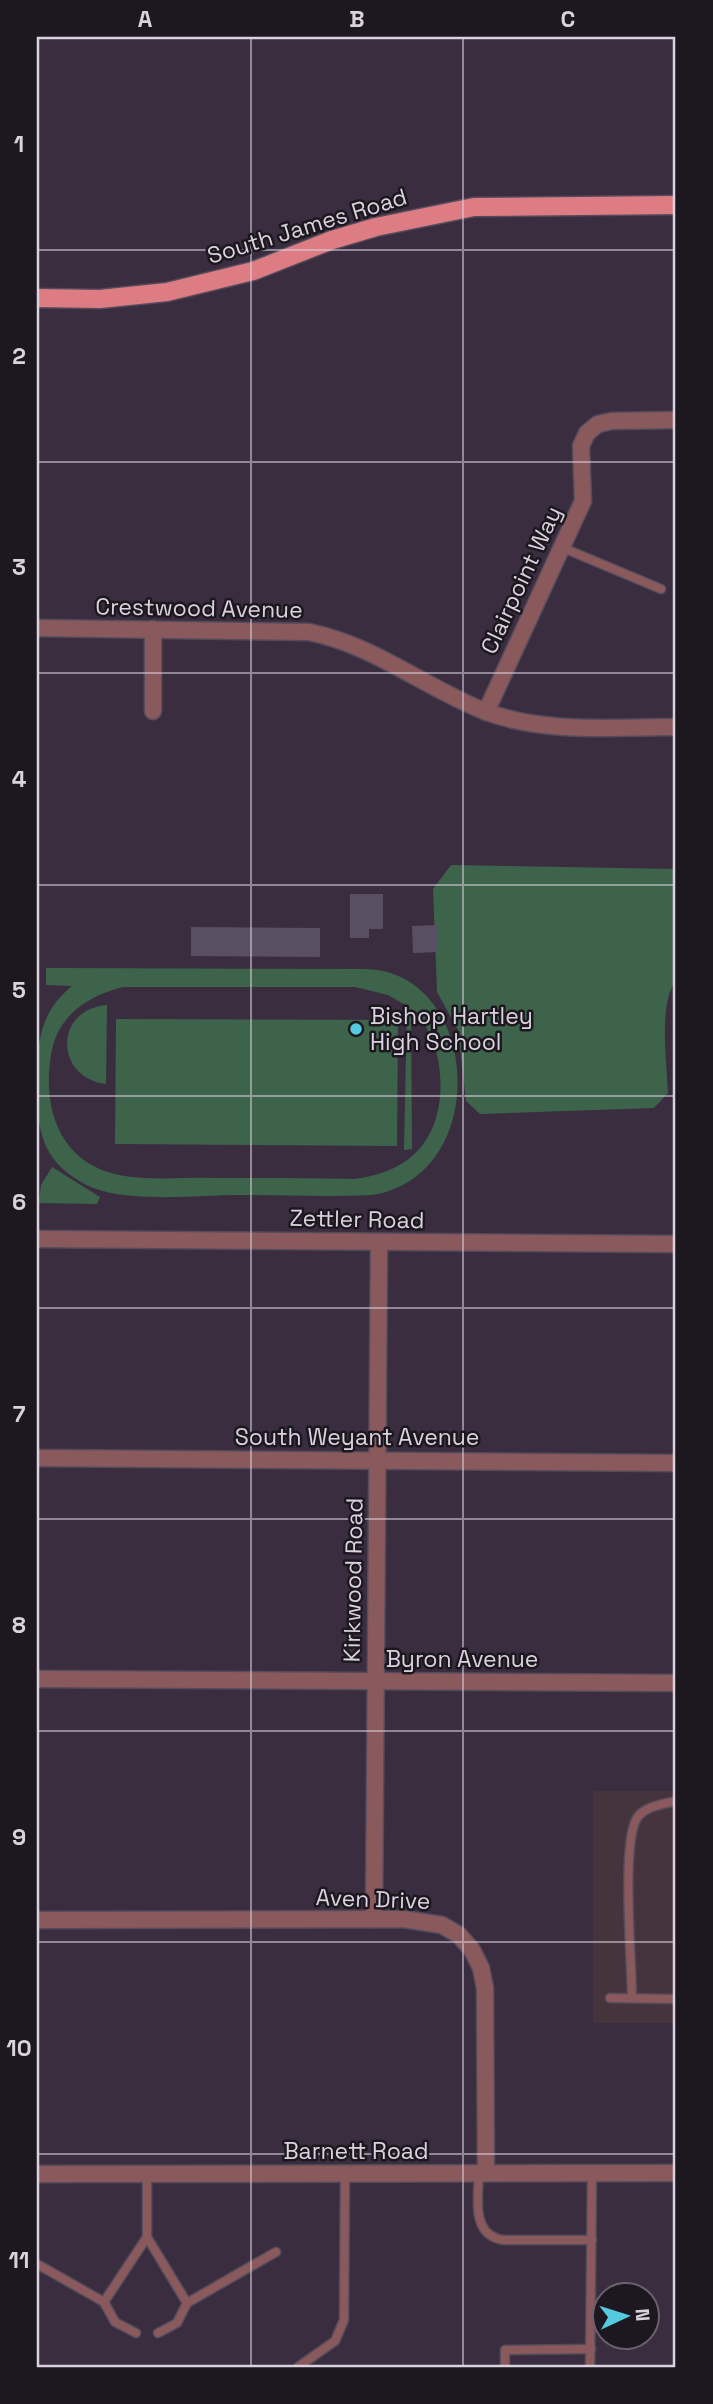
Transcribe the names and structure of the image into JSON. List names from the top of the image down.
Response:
{
  "streets": {
    "main road": ["South James Road"],
    "street": [
      "Clairpoint Way",
      "Crestwood Avenue",
      "Zettler Road",
      "South Weyant Avenue",
      "Kirkwood Road",
      "Byron Avenue",
      "Aven Drive",
      "Barnett Road"
    ]
  },
  "crossings": [
    ["Clairpoint Way", "Crestwood Avenue"],
    ["Zettler Road", "Kirkwood Road"],
    ["South Weyant Avenue", "Kirkwood Road"],
    ["Kirkwood Road", "Byron Avenue"],
    ["Kirkwood Road", "Aven Drive"],
    ["Aven Drive", "Barnett Road"]
  ],
  "places": ["Bishop Hartley High School"],
  "north": "right",
  "grid": {
    "columns": ["A", "B", "C"],
    "rows": [
      "1",
      "2",
      "3",
      "4",
      "5",
      "6",
      "7",
      "8",
      "9",
      "10",
      "11"
    ]
  }
}
